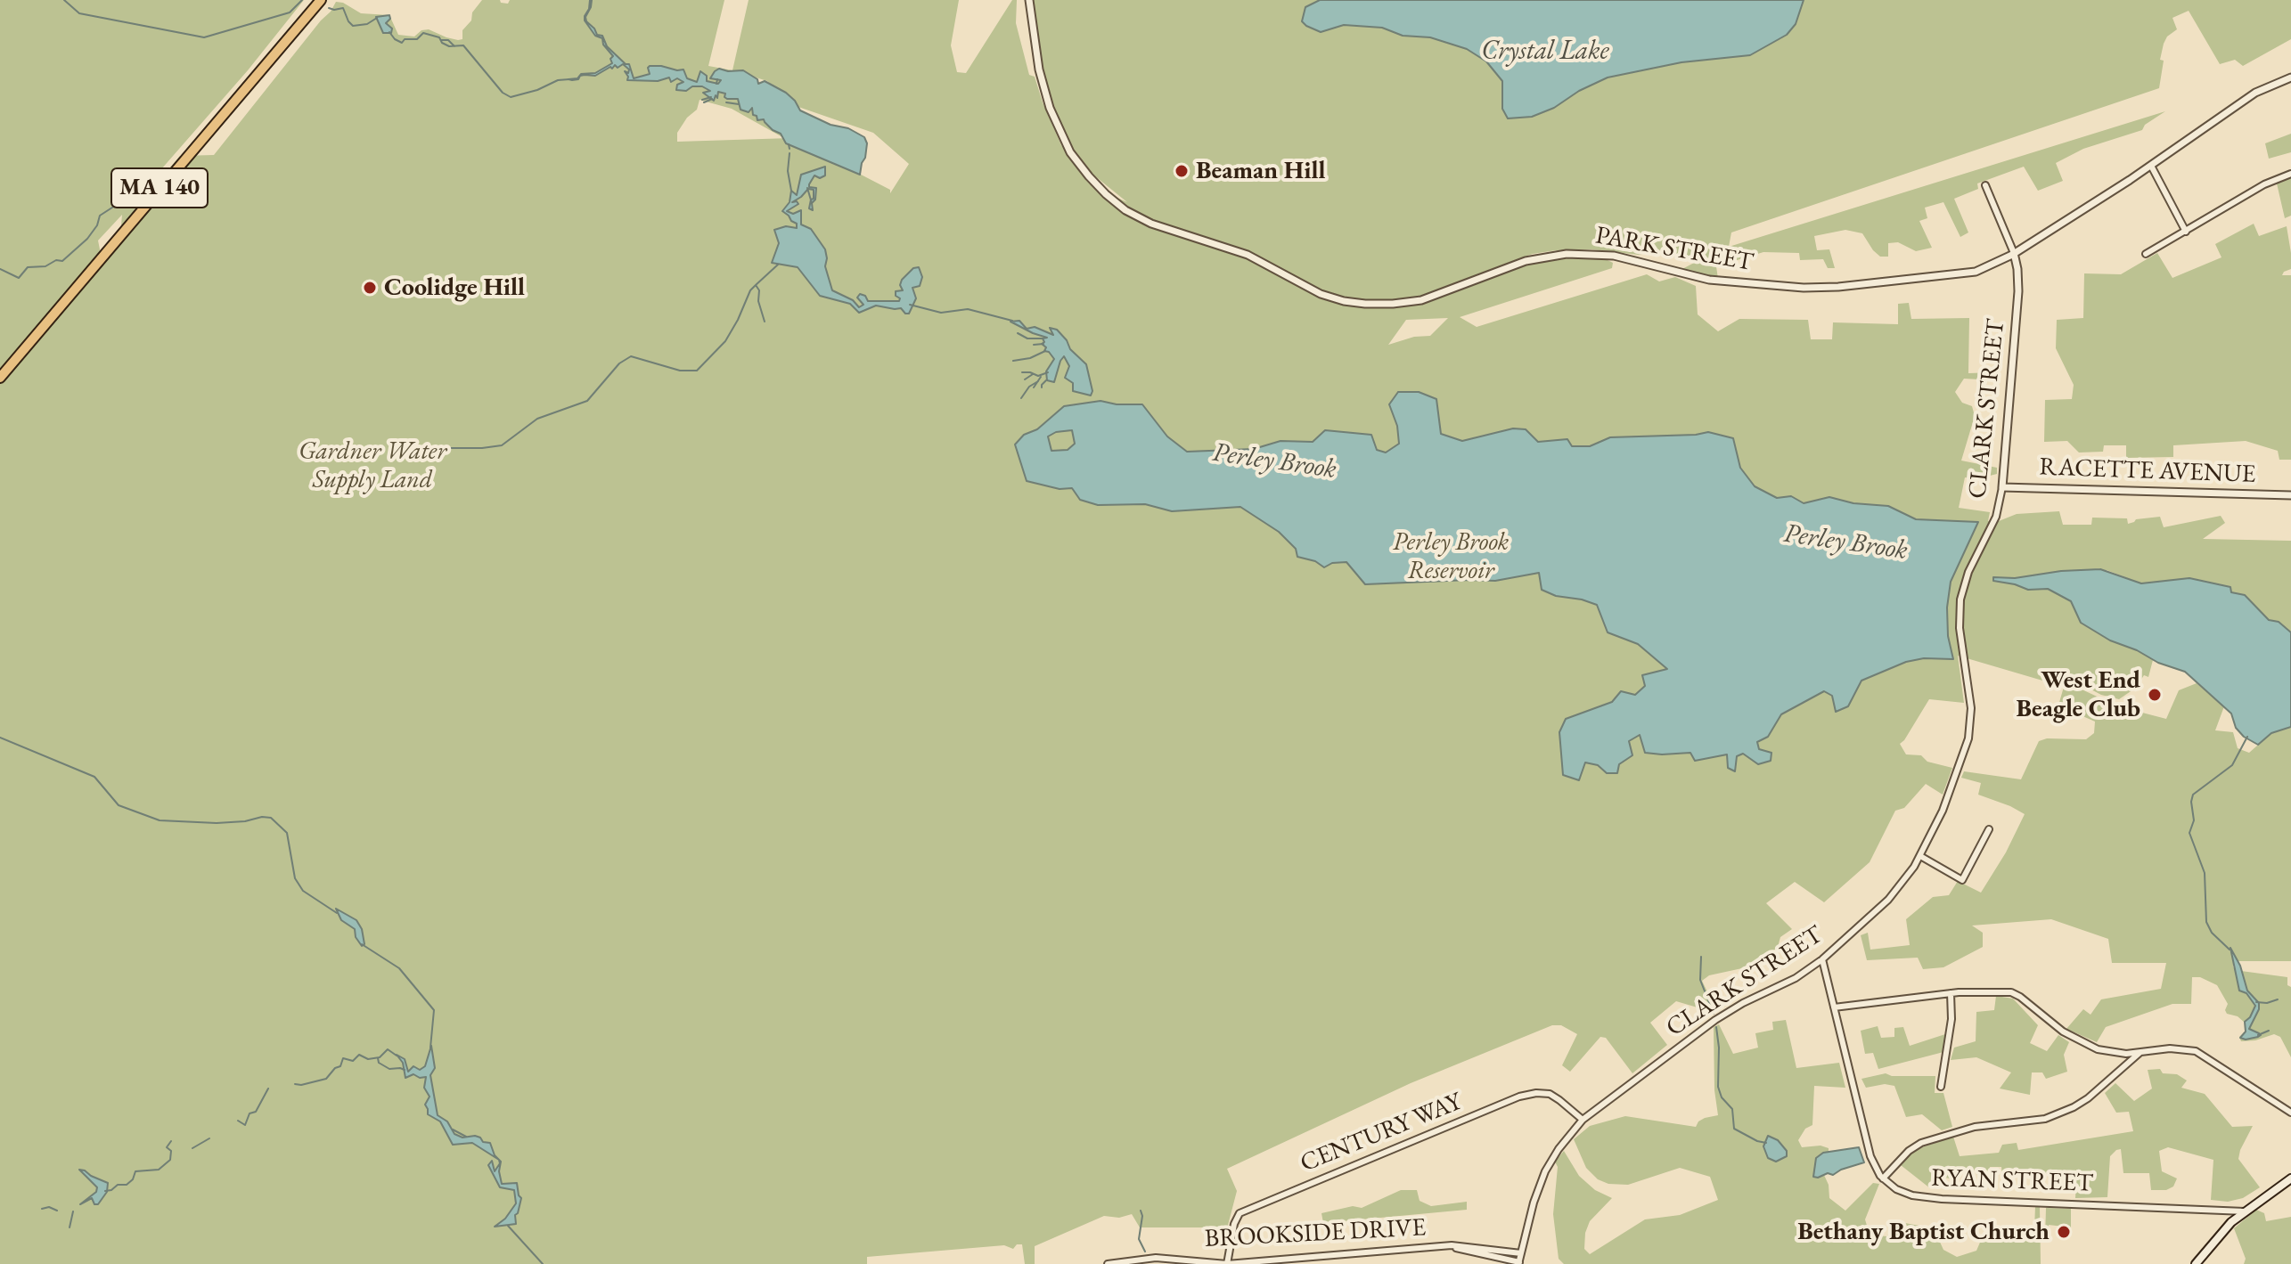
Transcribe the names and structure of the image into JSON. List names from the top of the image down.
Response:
{
  "streets": {
    "highway": ["MA 140"],
    "street": [
      "PARK STREET",
      "CLARK STREET",
      "RACETTE AVENUE",
      "CENTURY WAY",
      "RYAN STREET",
      "BROOKSIDE DRIVE"
    ]
  },
  "crossings": [
    ["PARK STREET", "CLARK STREET"],
    ["CLARK STREET", "RACETTE AVENUE"],
    ["CLARK STREET", "CENTURY WAY"],
    ["CLARK STREET", "BROOKSIDE DRIVE"],
    ["CENTURY WAY", "BROOKSIDE DRIVE"]
  ],
  "water": ["Crystal Lake", "Perley Brook"],
  "parks": ["Gardner Water Supply Land", "Perley Brook Reservoir"],
  "places": [
    "Beaman Hill",
    "Coolidge Hill",
    "West End Beagle Club",
    "Bethany Baptist Church"
  ]
}
